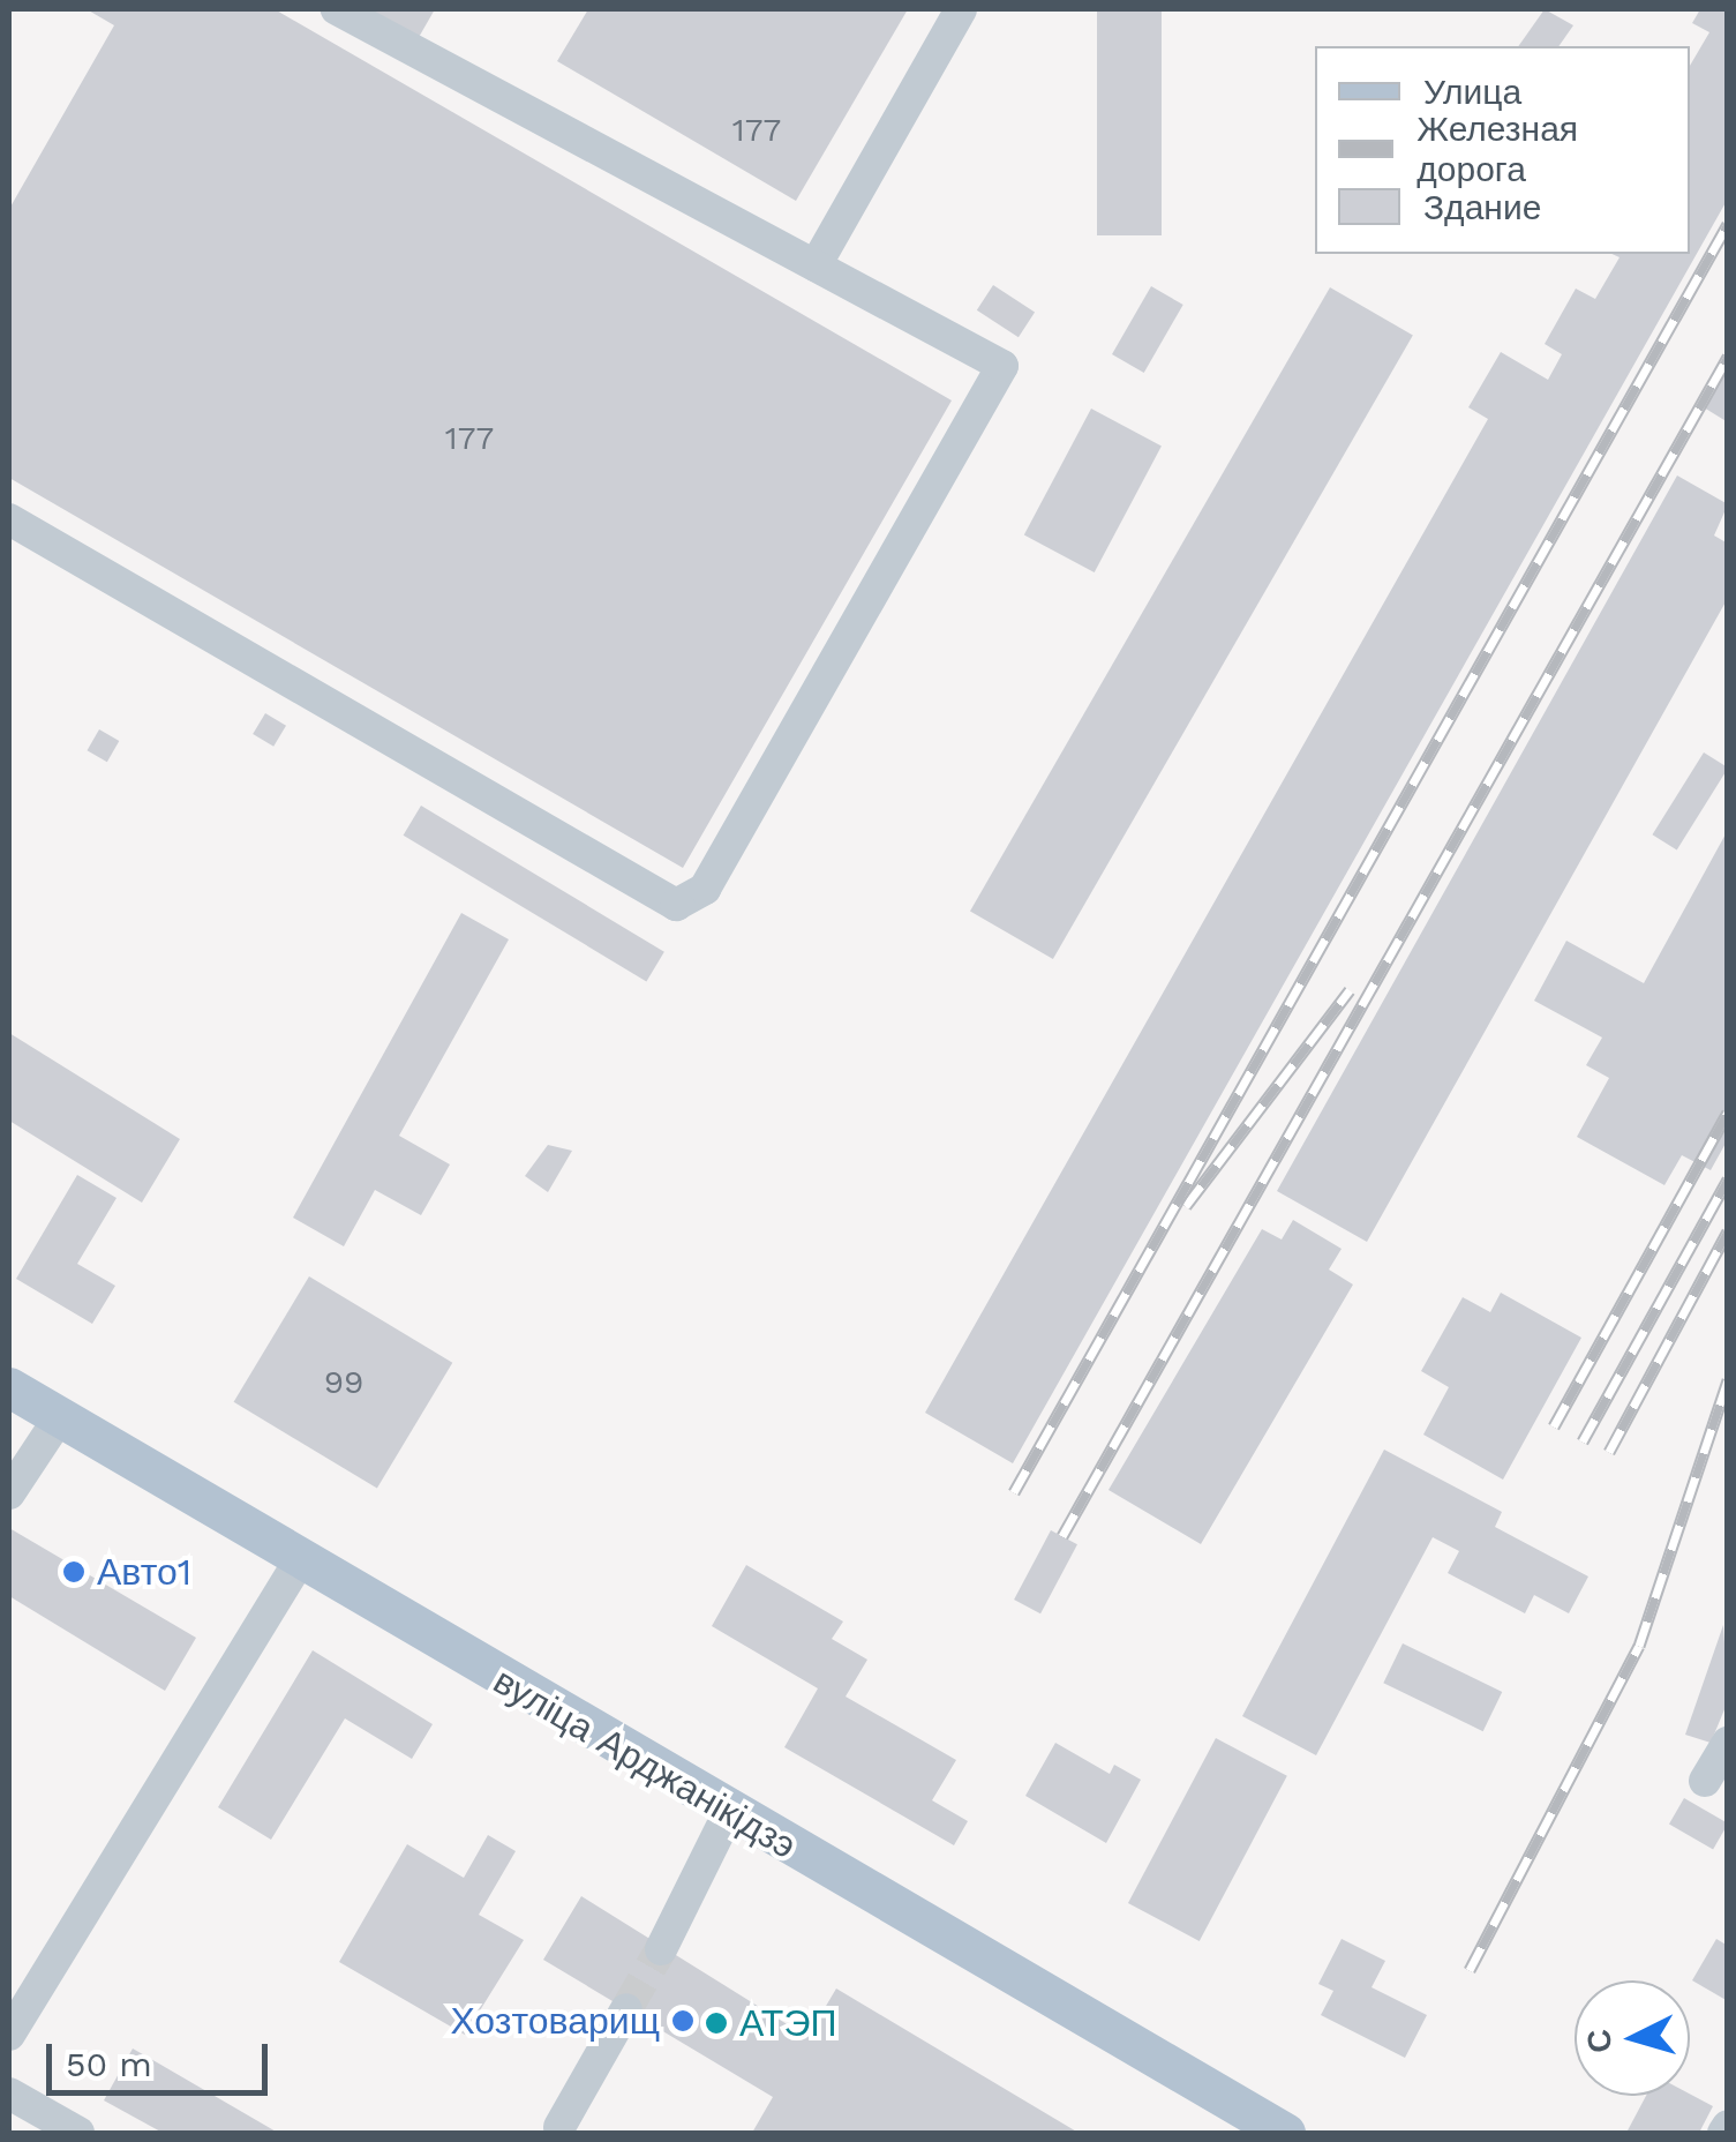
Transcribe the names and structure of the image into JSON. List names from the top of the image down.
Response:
{
  "streets": {
    "main road": ["вуліца Арджанікідзэ"]
  },
  "places": ["Авто1", "Хозтоварищ", "АТЭП"],
  "house_numbers": ["177", "177", "99"],
  "legend": ["Улица", "Железная дорога", "Здание"],
  "scale_bar": "50 m",
  "north": "left"
}
